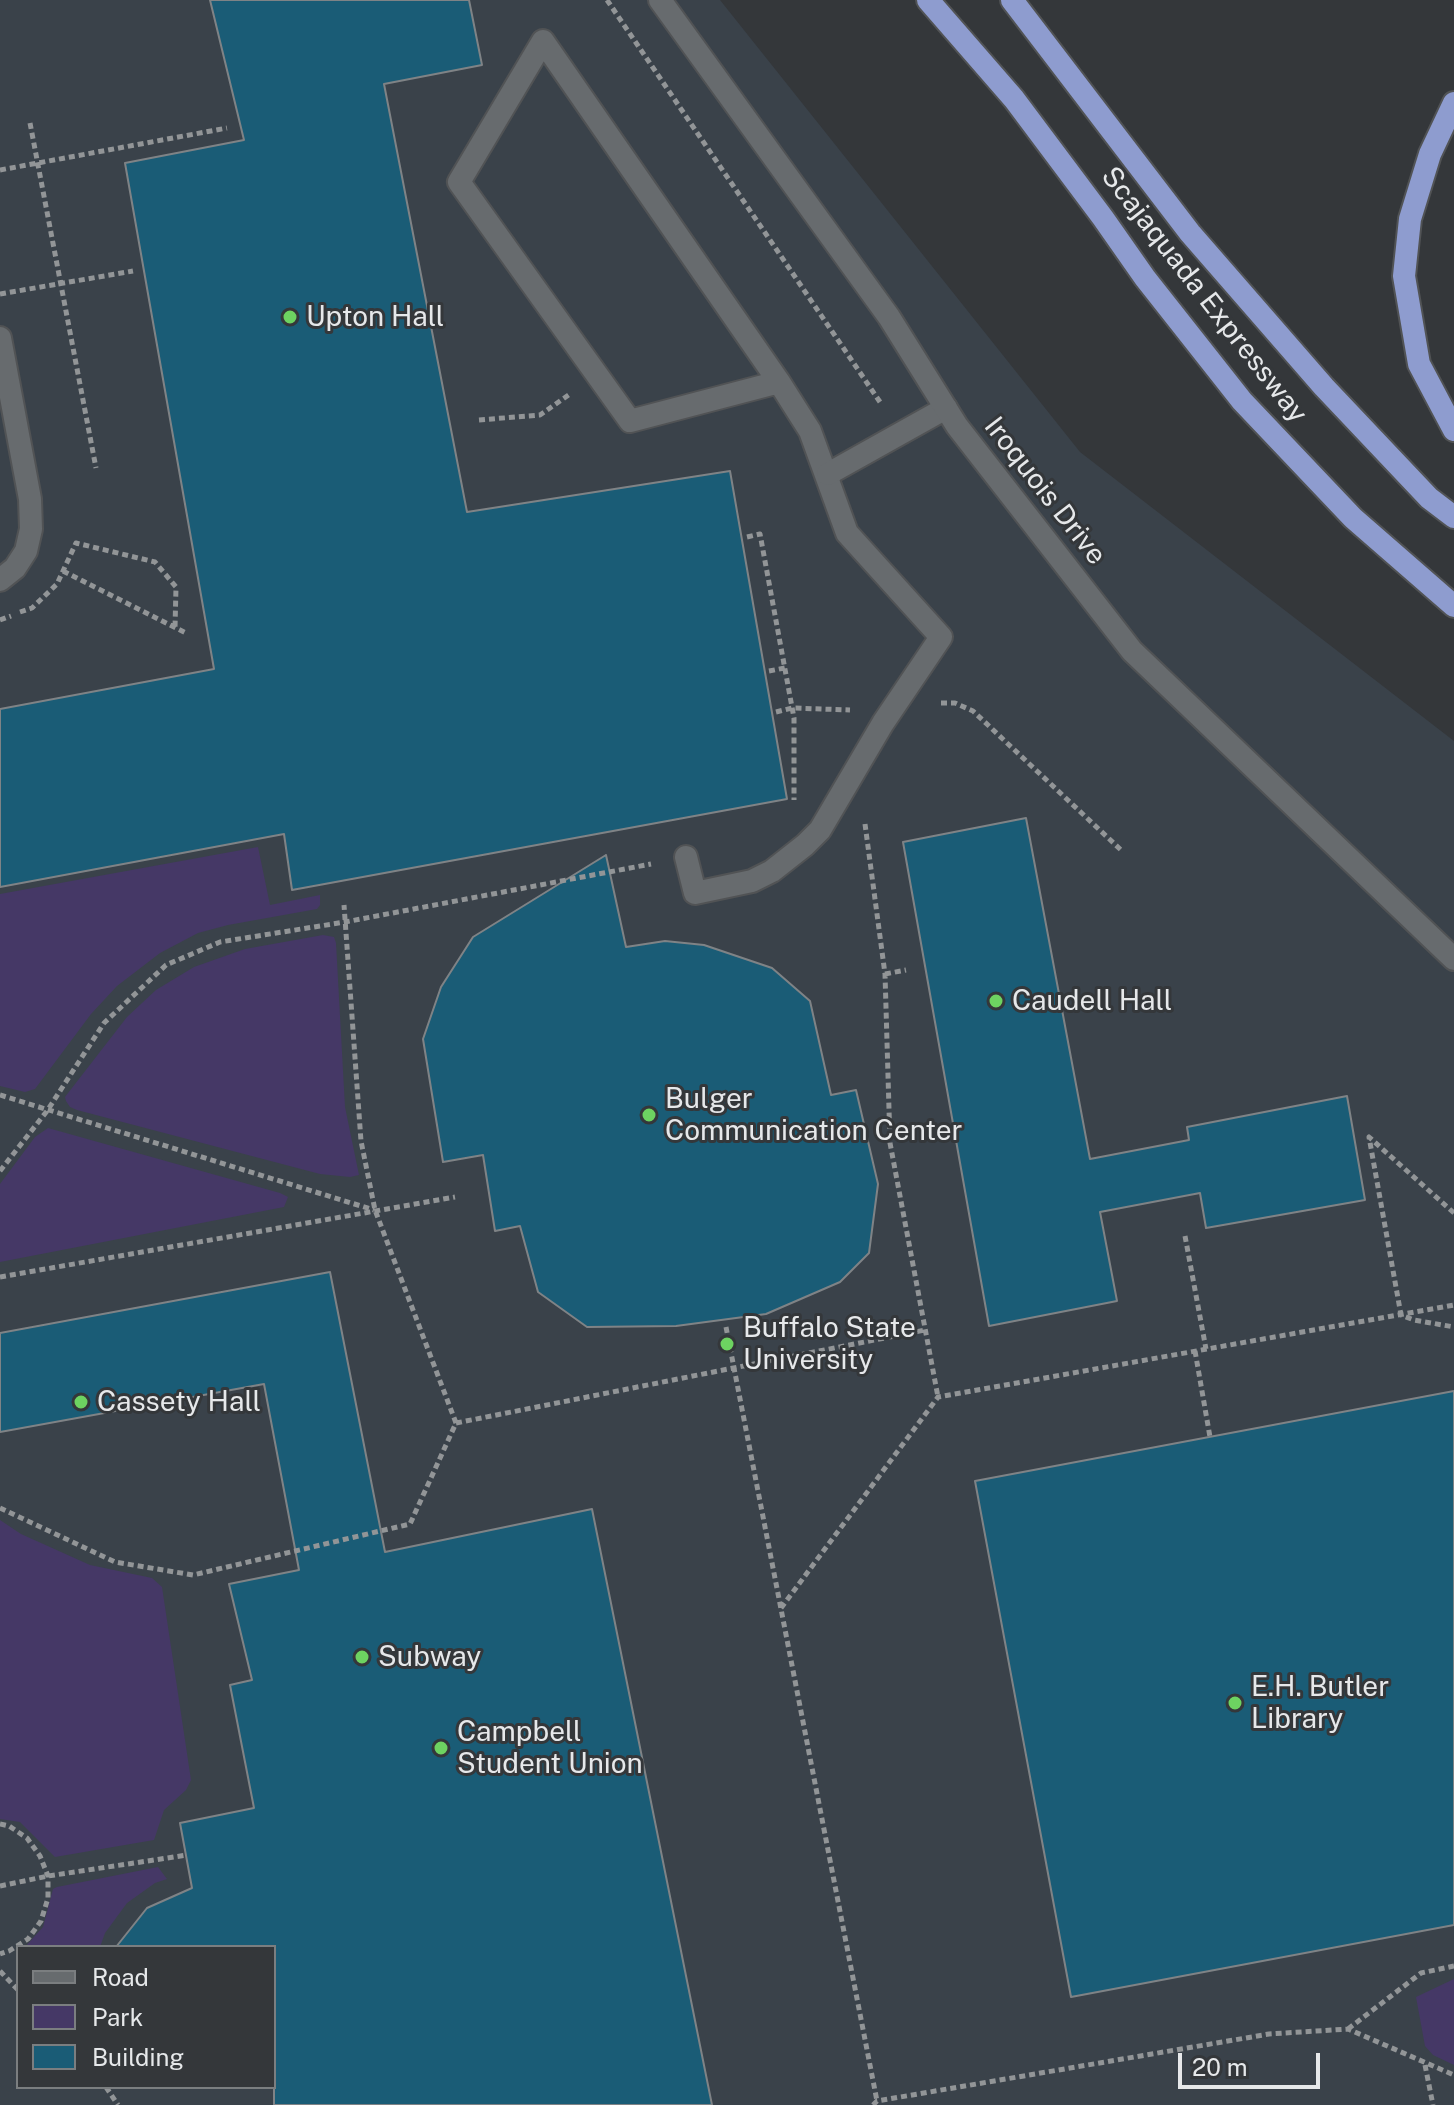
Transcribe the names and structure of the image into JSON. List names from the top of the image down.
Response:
{
  "streets": {
    "highway": ["Scajaquada Expressway"],
    "street": ["Iroquois Drive"]
  },
  "places": [
    "Upton Hall",
    "Caudell Hall",
    "Bulger Communication Center",
    "Buffalo State University",
    "Cassety Hall",
    "Subway",
    "E.H. Butler Library",
    "Campbell Student Union"
  ],
  "legend": ["Road", "Park", "Building"],
  "scale_bar": "20 m"
}
